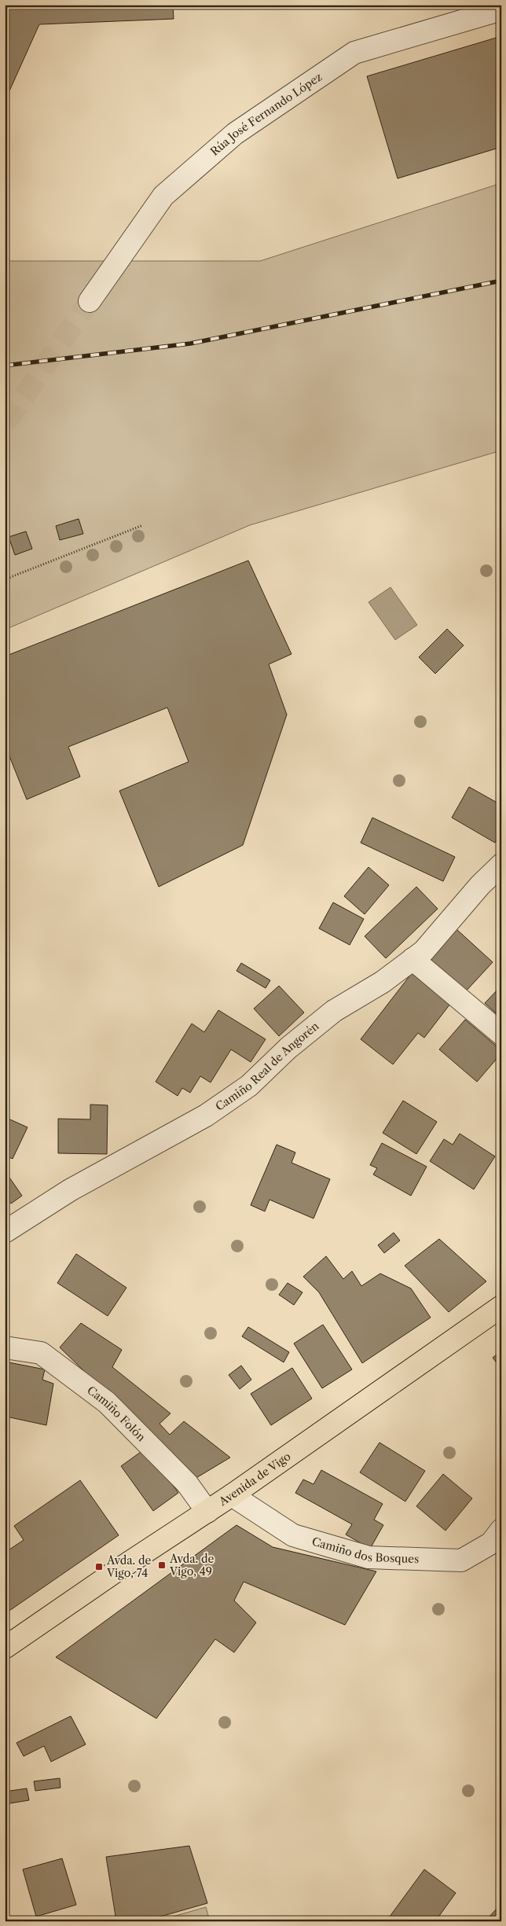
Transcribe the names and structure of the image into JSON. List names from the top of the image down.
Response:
{
  "streets": {
    "main road": ["Avenida de Vigo"],
    "street": [
      "Rúa José Fernando López",
      "Camiño Real de Angorén",
      "Camiño Folón",
      "Camiño dos Bosques"
    ]
  },
  "crossings": [
    ["Camiño Folón", "Avenida de Vigo"],
    ["Avenida de Vigo", "Camiño dos Bosques"]
  ],
  "places": {
    "transit": ["Avda. de Vigo, 49", "Avda. de Vigo, 74"]
  }
}
